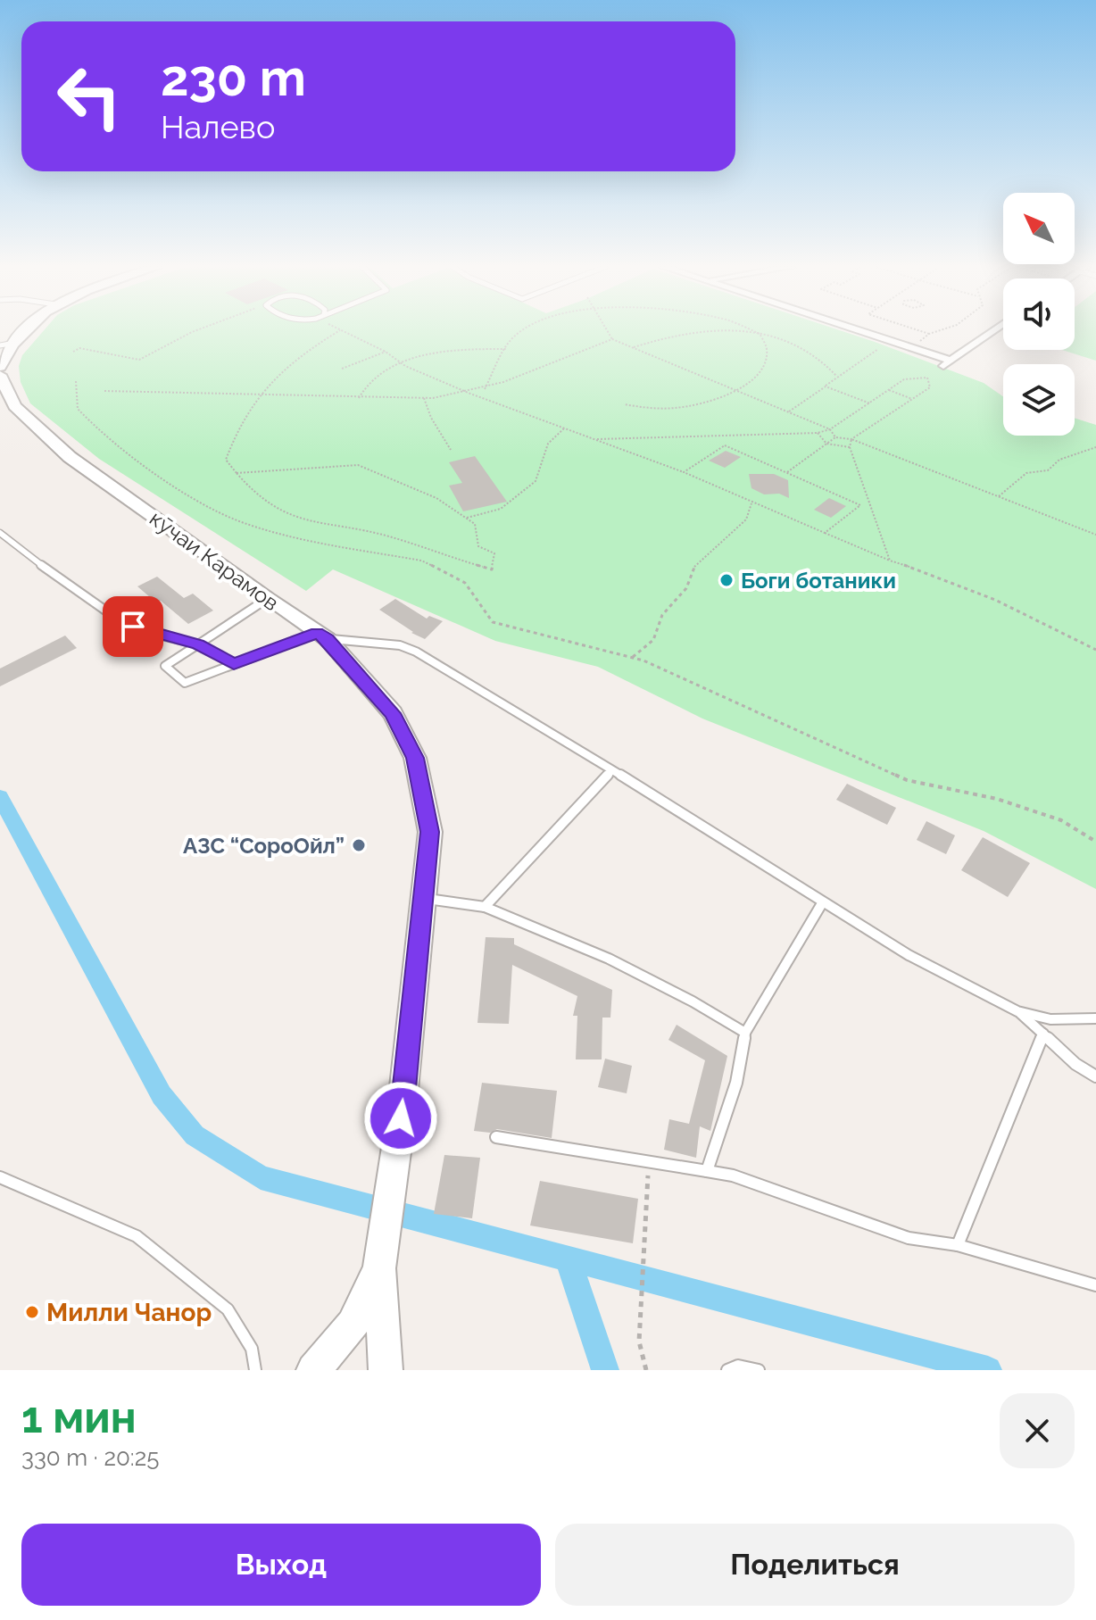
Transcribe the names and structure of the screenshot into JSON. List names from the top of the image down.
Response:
{
  "streets": {
    "main road": ["кӯчаи Карамов"]
  },
  "places": ["Боги ботаники", "АЗС “СороОйл”", "Милли Чанор"],
  "north": "top left",
  "page": {
    "turn": ["230 m", "Налево"],
    "heading": ["1 мин", "330 m · 20:25"],
    "buttons": ["Выход", "Поделиться"]
  }
}
